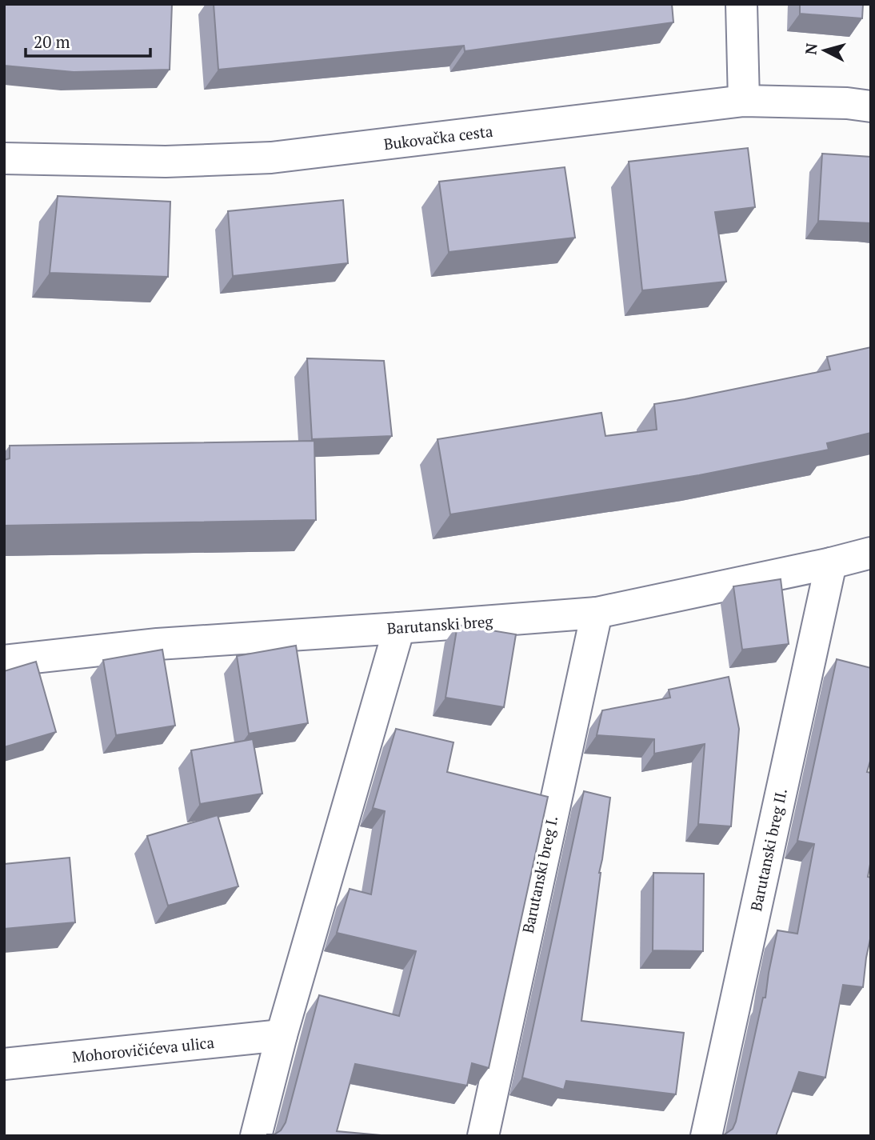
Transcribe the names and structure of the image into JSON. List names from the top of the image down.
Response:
{
  "streets": {
    "street": [
      "Bukovačka cesta",
      "Barutanski breg",
      "Barutanski breg II.",
      "Barutanski breg I.",
      "Mohorovičićeva ulica"
    ]
  },
  "crossings": [
    ["Barutanski breg", "Barutanski breg II."],
    ["Barutanski breg", "Barutanski breg I."]
  ],
  "scale_bar": "20 m",
  "north": "left"
}
